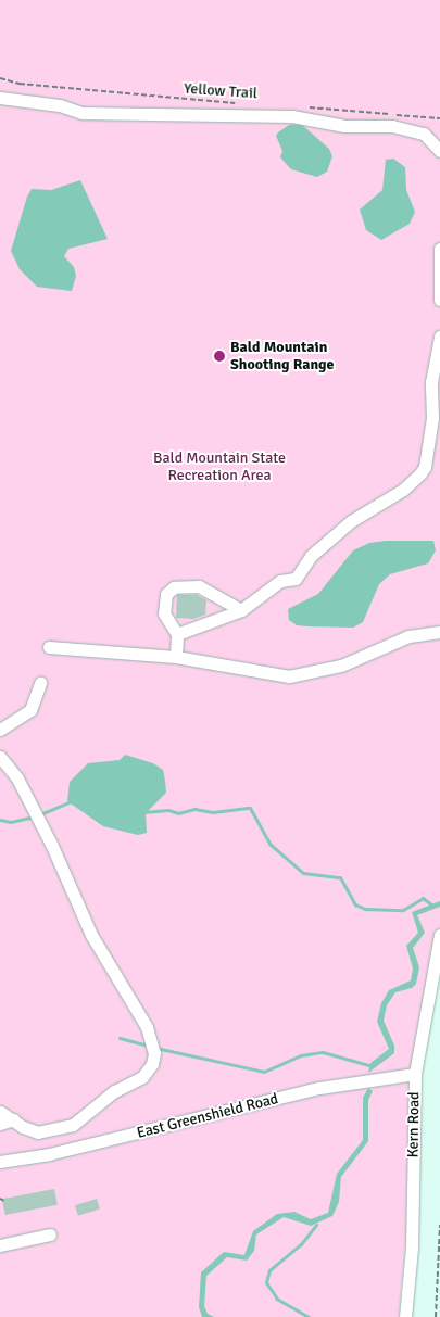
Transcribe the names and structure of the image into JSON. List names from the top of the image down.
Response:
{
  "streets": {
    "street": ["East Greenshield Road", "Kern Road"],
    "path": ["Yellow Trail"]
  },
  "crossings": [
    ["East Greenshield Road", "Kern Road"]
  ],
  "parks": ["Bald Mountain State Recreation Area"],
  "places": ["Bald Mountain Shooting Range"]
}
